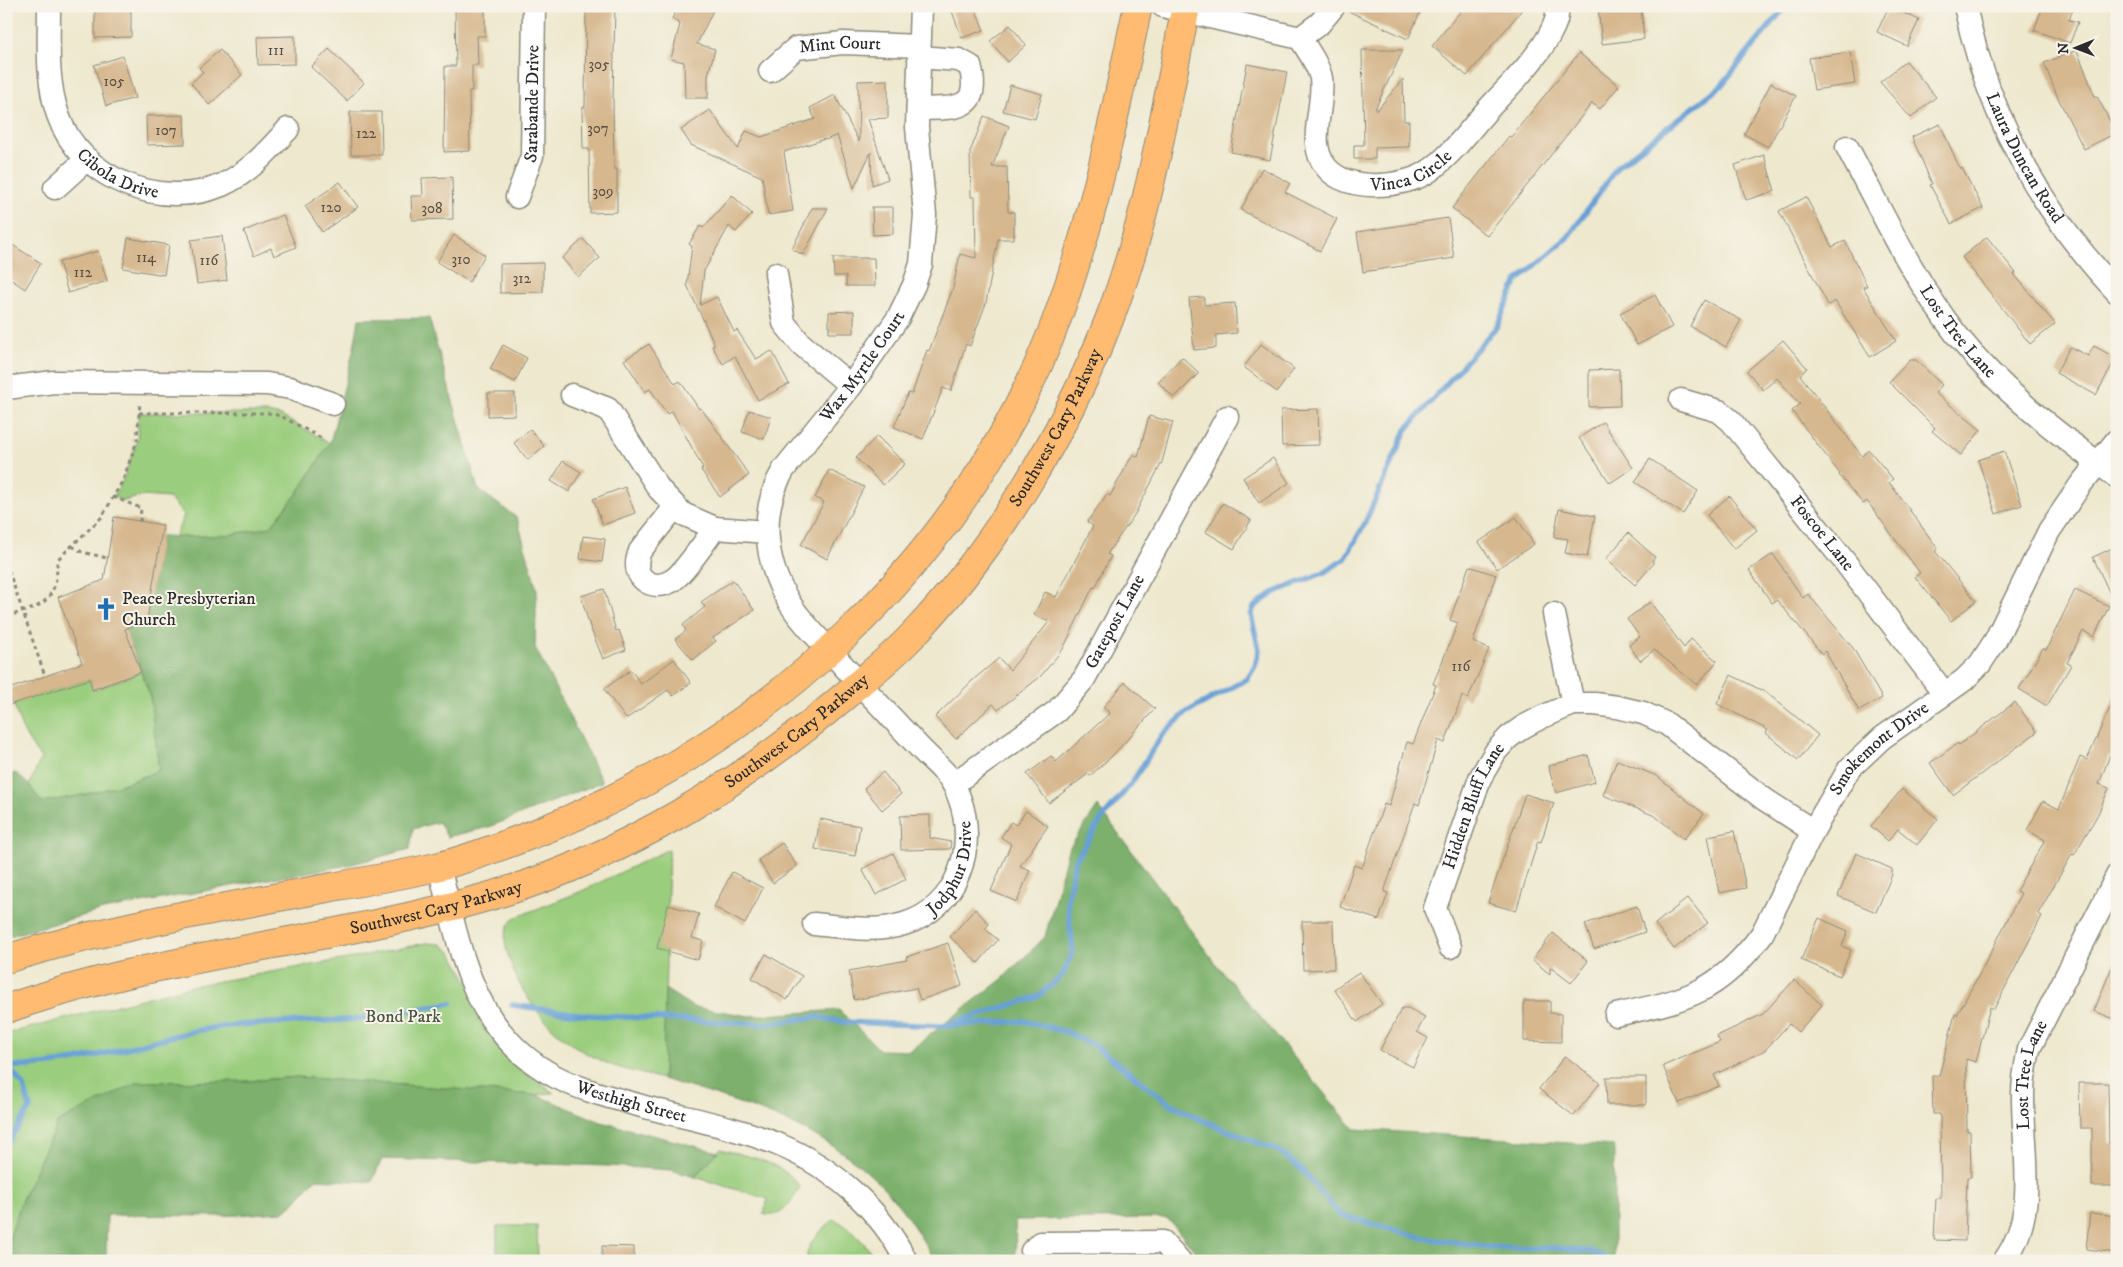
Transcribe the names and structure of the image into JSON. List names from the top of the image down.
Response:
{
  "streets": {
    "main road": ["Southwest Cary Parkway"],
    "street": [
      "Mint Court",
      "Sarabande Drive",
      "Laura Duncan Road",
      "Vinca Circle",
      "Cibola Drive",
      "Lost Tree Lane",
      "Wax Myrtle Court",
      "Foscoe Lane",
      "Gatepost Lane",
      "Smokemont Drive",
      "Hidden Bluff Lane",
      "Jodphur Drive",
      "Westhigh Street"
    ]
  },
  "crossings": [
    ["Mint Court", "Wax Myrtle Court"],
    ["Lost Tree Lane", "Smokemont Drive"],
    ["Wax Myrtle Court", "Southwest Cary Parkway"],
    ["Wax Myrtle Court", "Jodphur Drive"],
    ["Southwest Cary Parkway", "Jodphur Drive"],
    ["Southwest Cary Parkway", "Westhigh Street"],
    ["Foscoe Lane", "Smokemont Drive"],
    ["Gatepost Lane", "Jodphur Drive"],
    ["Smokemont Drive", "Hidden Bluff Lane"]
  ],
  "parks": ["Bond Park"],
  "places": {
    "church": ["Peace Presbyterian Church"]
  },
  "house_numbers": [
    "111",
    "305",
    "105",
    "307",
    "107",
    "122",
    "309",
    "120",
    "308",
    "114",
    "310",
    "116",
    "112",
    "312",
    "116"
  ],
  "north": "left"
}
